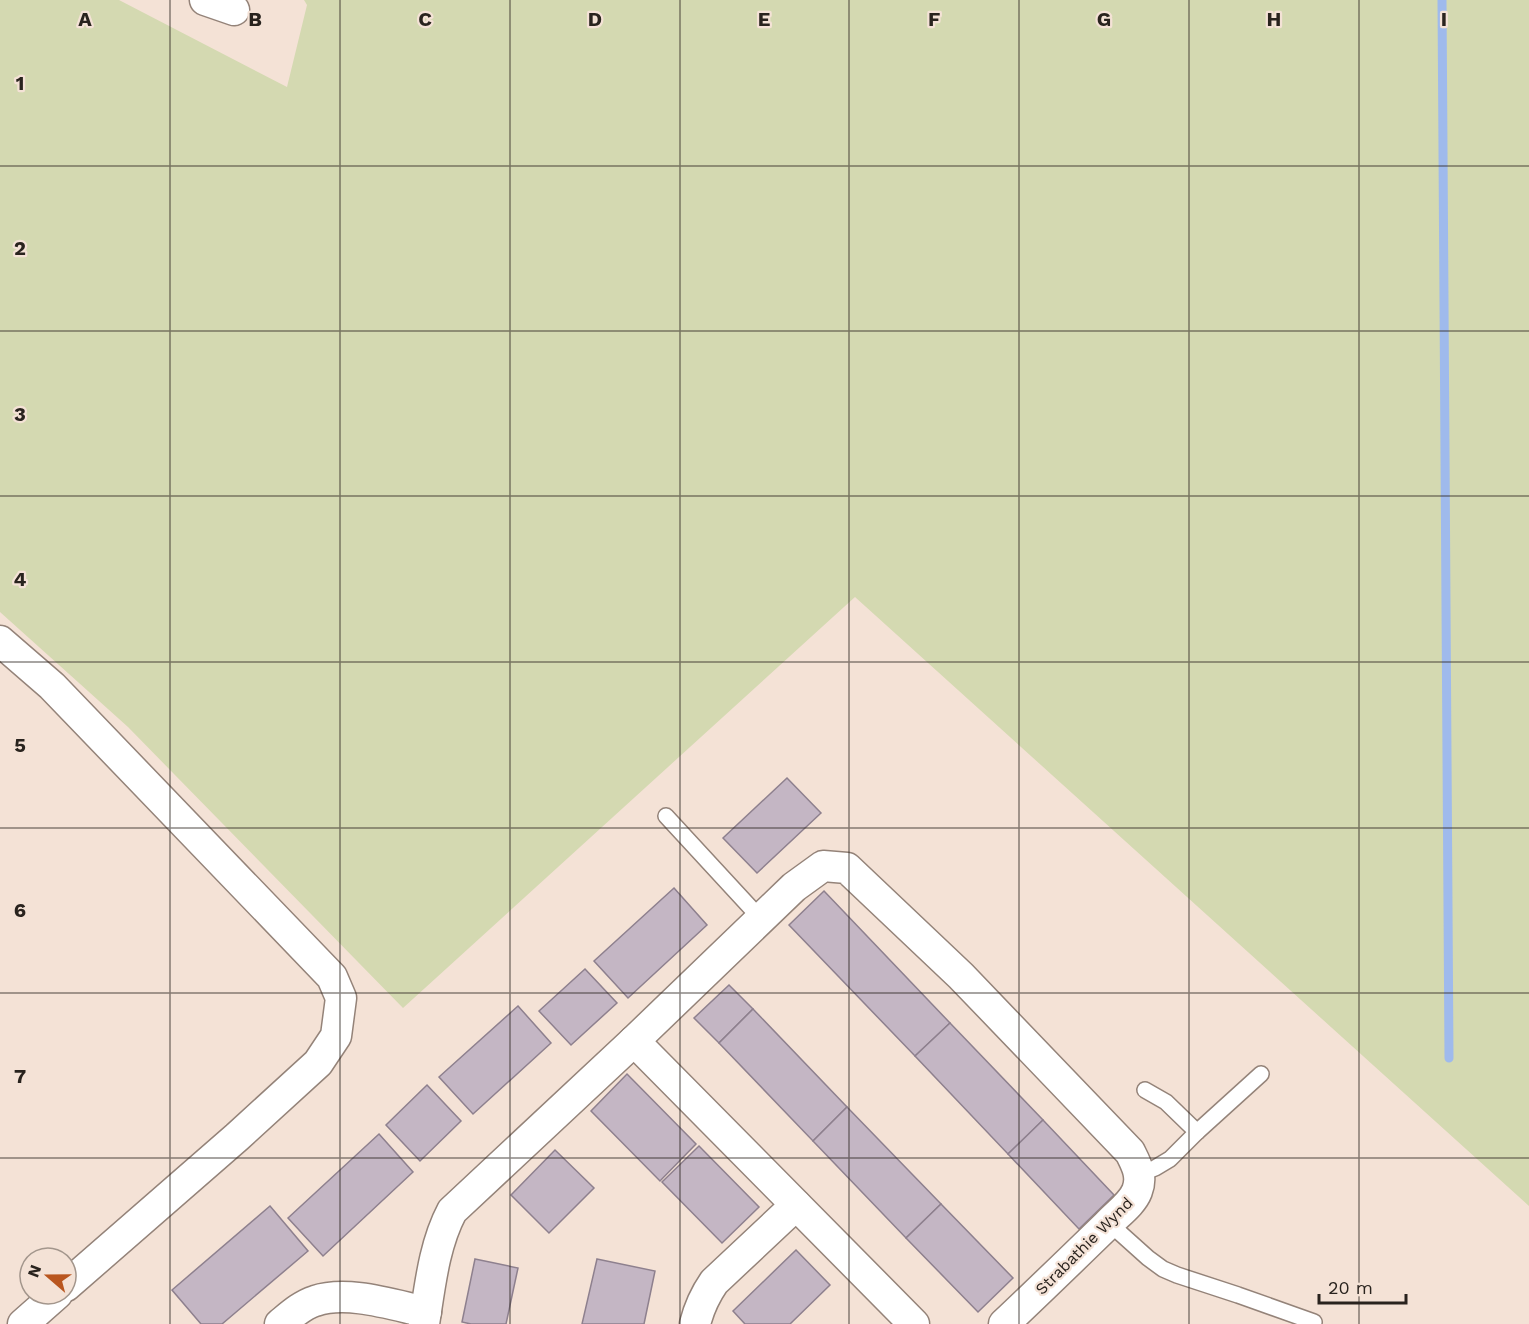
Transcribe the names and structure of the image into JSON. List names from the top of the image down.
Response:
{
  "streets": {
    "street": ["Strabathie Wynd"]
  },
  "scale_bar": "20 m",
  "north": "left",
  "grid": {
    "columns": [
      "A",
      "B",
      "C",
      "D",
      "E",
      "F",
      "G",
      "H",
      "I"
    ],
    "rows": [
      "1",
      "2",
      "3",
      "4",
      "5",
      "6",
      "7"
    ]
  }
}
